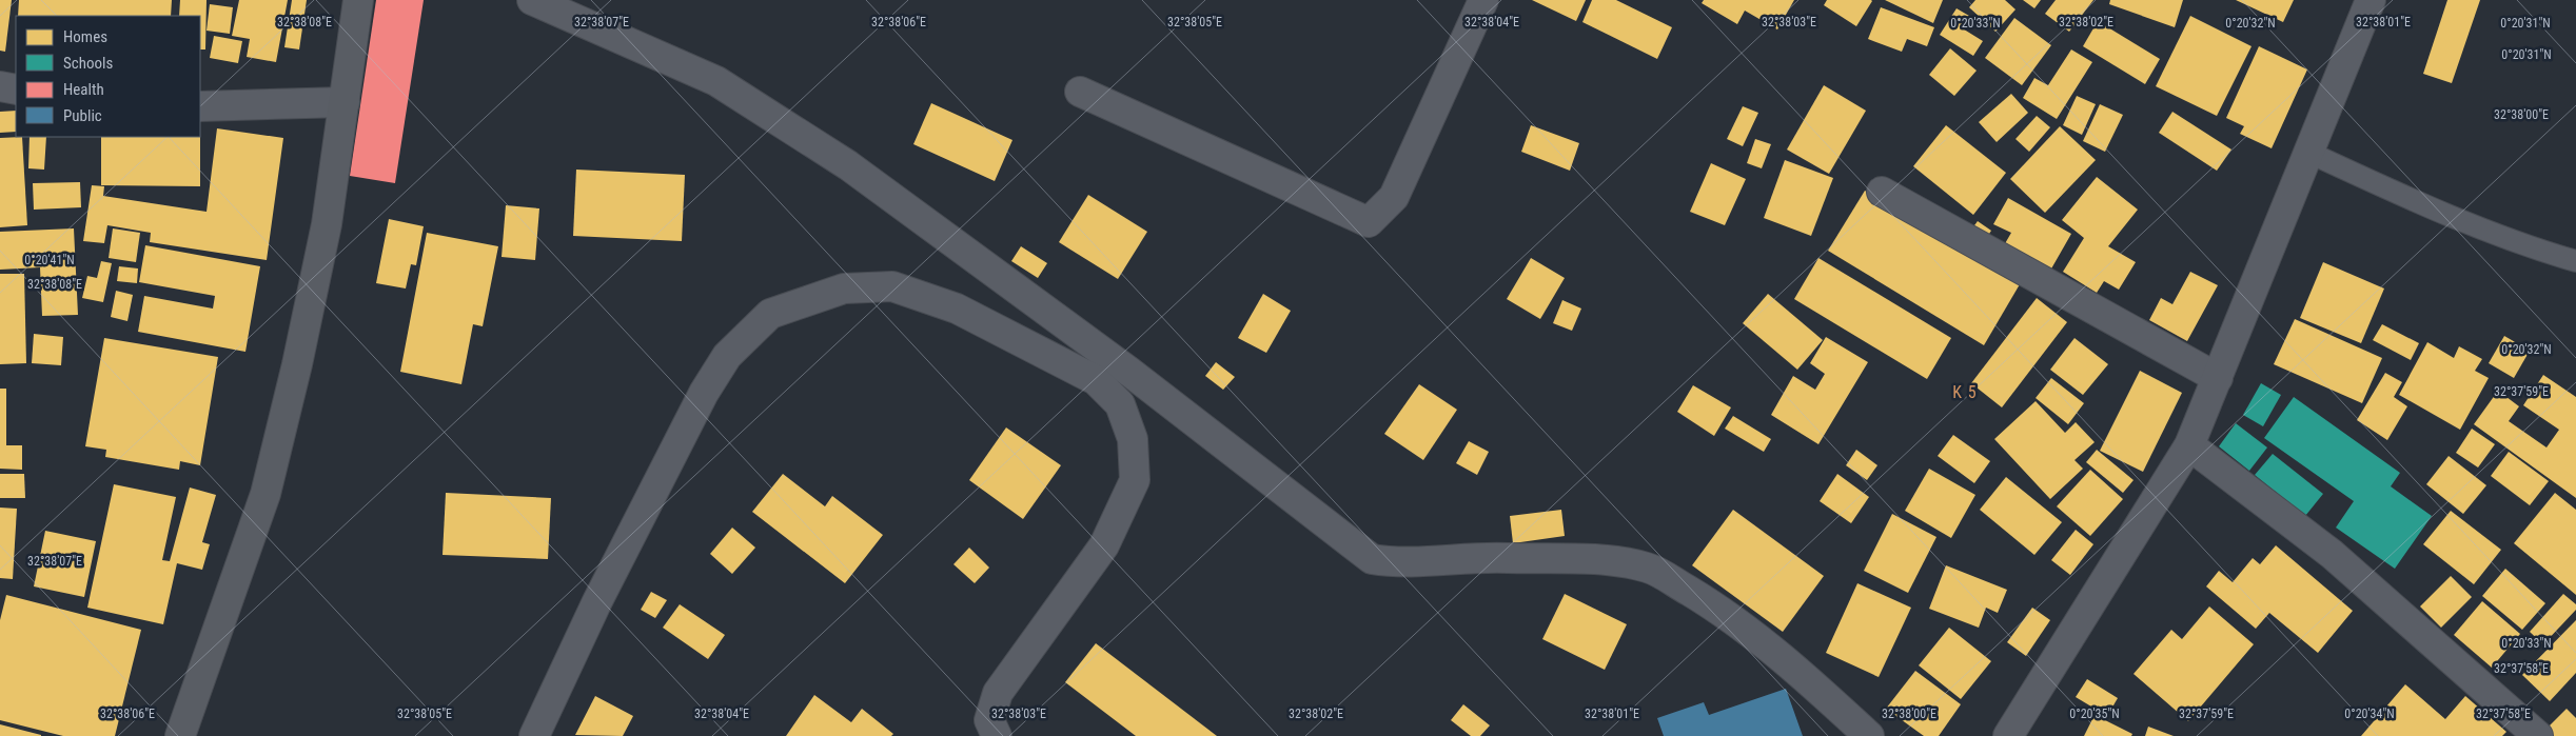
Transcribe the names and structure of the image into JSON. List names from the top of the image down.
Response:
{
  "districts": ["K 5"],
  "legend": [
    "Homes",
    "Schools",
    "Health",
    "Public"
  ],
  "coordinates": [
    "32°38'08\"E",
    "32°38'07\"E",
    "32°38'06\"E",
    "32°38'05\"E",
    "32°38'04\"E",
    "32°38'03\"E",
    "32°38'02\"E",
    "32°38'01\"E",
    "0°20'33\"N",
    "0°20'32\"N",
    "0°20'31\"N",
    "32°38'00\"E",
    "0°20'41\"N",
    "32°37'59\"E",
    "32°37'58\"E",
    "0°20'35\"N",
    "0°20'34\"N"
  ]
}
